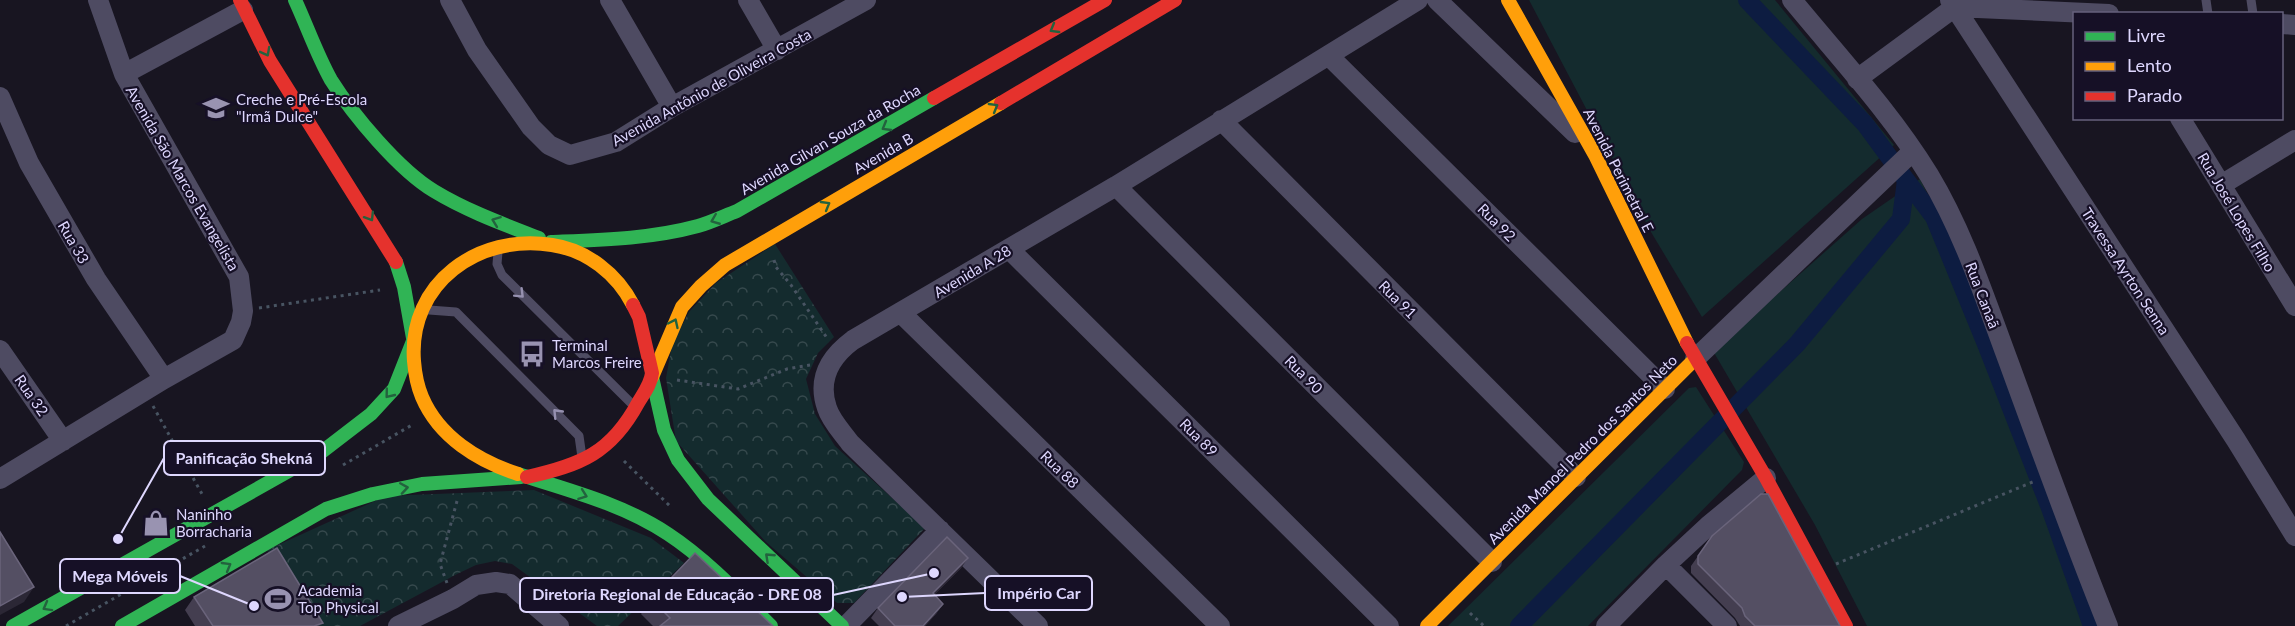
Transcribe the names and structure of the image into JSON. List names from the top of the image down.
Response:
{
  "streets": {
    "main road": [
      "Avenida Gilvan Souza da Rocha",
      "Avenida B",
      "Avenida Perimetral E",
      "Avenida Manoel Pedro dos Santos Neto"
    ],
    "street": [
      "Avenida Antônio de Oliveira Costa",
      "Avenida São Marcos Evangelista",
      "Rua José Lopes Filho",
      "Rua 92",
      "Rua 33",
      "Avenida A 28",
      "Travessa Ayrton Senna",
      "Rua Canaã",
      "Rua 91",
      "Rua 90",
      "Rua 32",
      "Rua 89",
      "Rua 88"
    ]
  },
  "crossings": [
    ["Avenida Perimetral E", "Avenida Manoel Pedro dos Santos Neto"],
    ["Avenida São Marcos Evangelista", "Rua 33"],
    ["Avenida São Marcos Evangelista", "Rua 32"],
    ["Rua 92", "Avenida A 28"],
    ["Rua 92", "Avenida Manoel Pedro dos Santos Neto"],
    ["Avenida A 28", "Rua 91"],
    ["Avenida A 28", "Rua 90"],
    ["Avenida A 28", "Rua 89"],
    ["Avenida A 28", "Rua 88"],
    ["Rua 91", "Avenida Manoel Pedro dos Santos Neto"],
    ["Rua 90", "Avenida Manoel Pedro dos Santos Neto"]
  ],
  "one_way": ["Avenida Gilvan Souza da Rocha", "Avenida B"],
  "places": {
    "school or university": ["Creche e Pré-Escola \"Irmã Dulce\""],
    "bus stop": ["Terminal Marcos Freire"],
    "shop": ["Naninho Borracharia"],
    "other": [
      "Panificação Shekná",
      "Diretoria Regional de Educação - DRE 08",
      "Império Car",
      "Mega Móveis"
    ],
    "sports": ["Academia Top Physical"]
  },
  "legend": ["Livre", "Lento", "Parado"]
}
